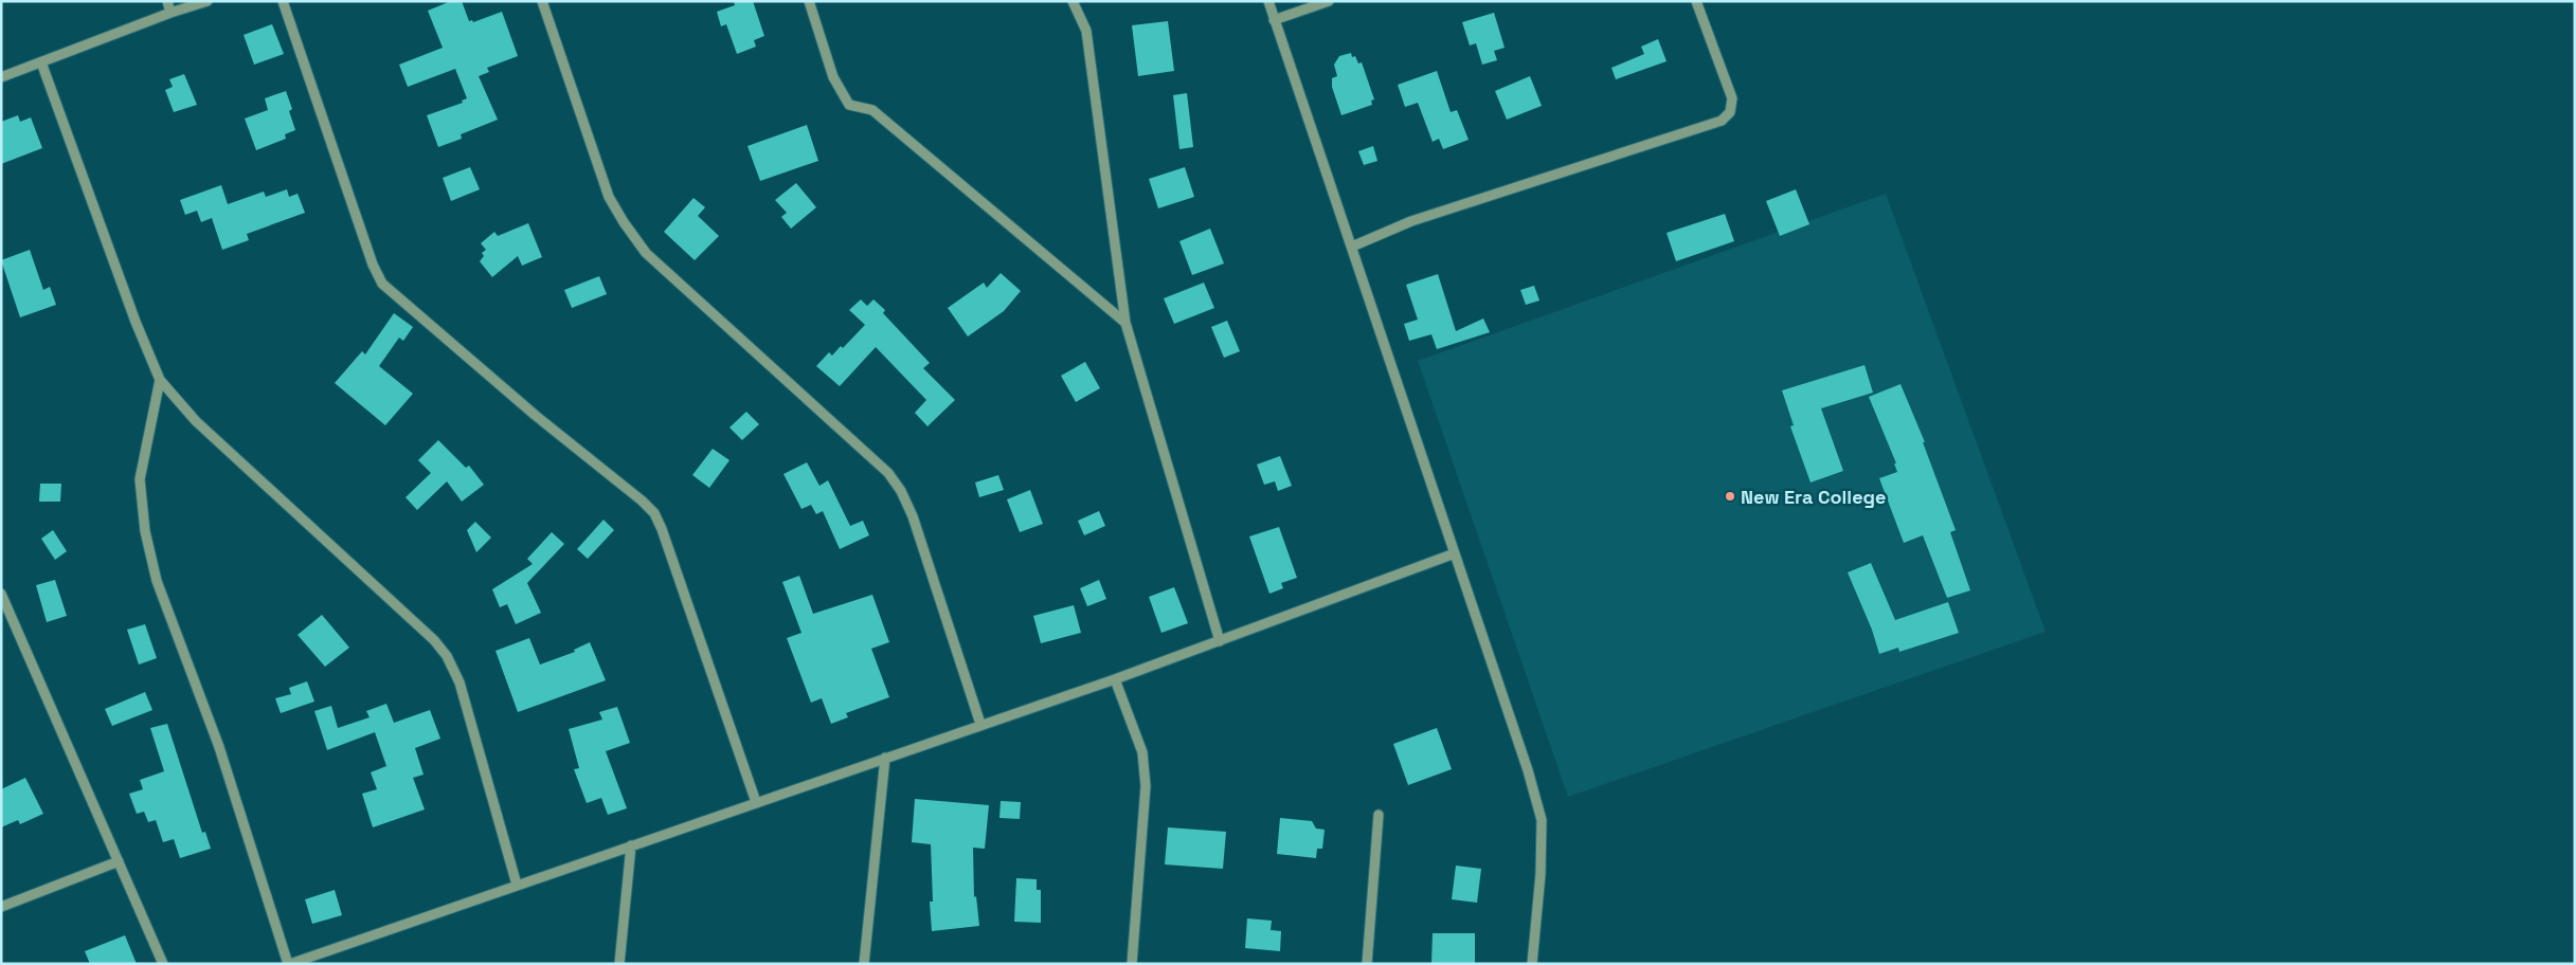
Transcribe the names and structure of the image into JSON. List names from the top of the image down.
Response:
{
  "places": ["New Era College"]
}
